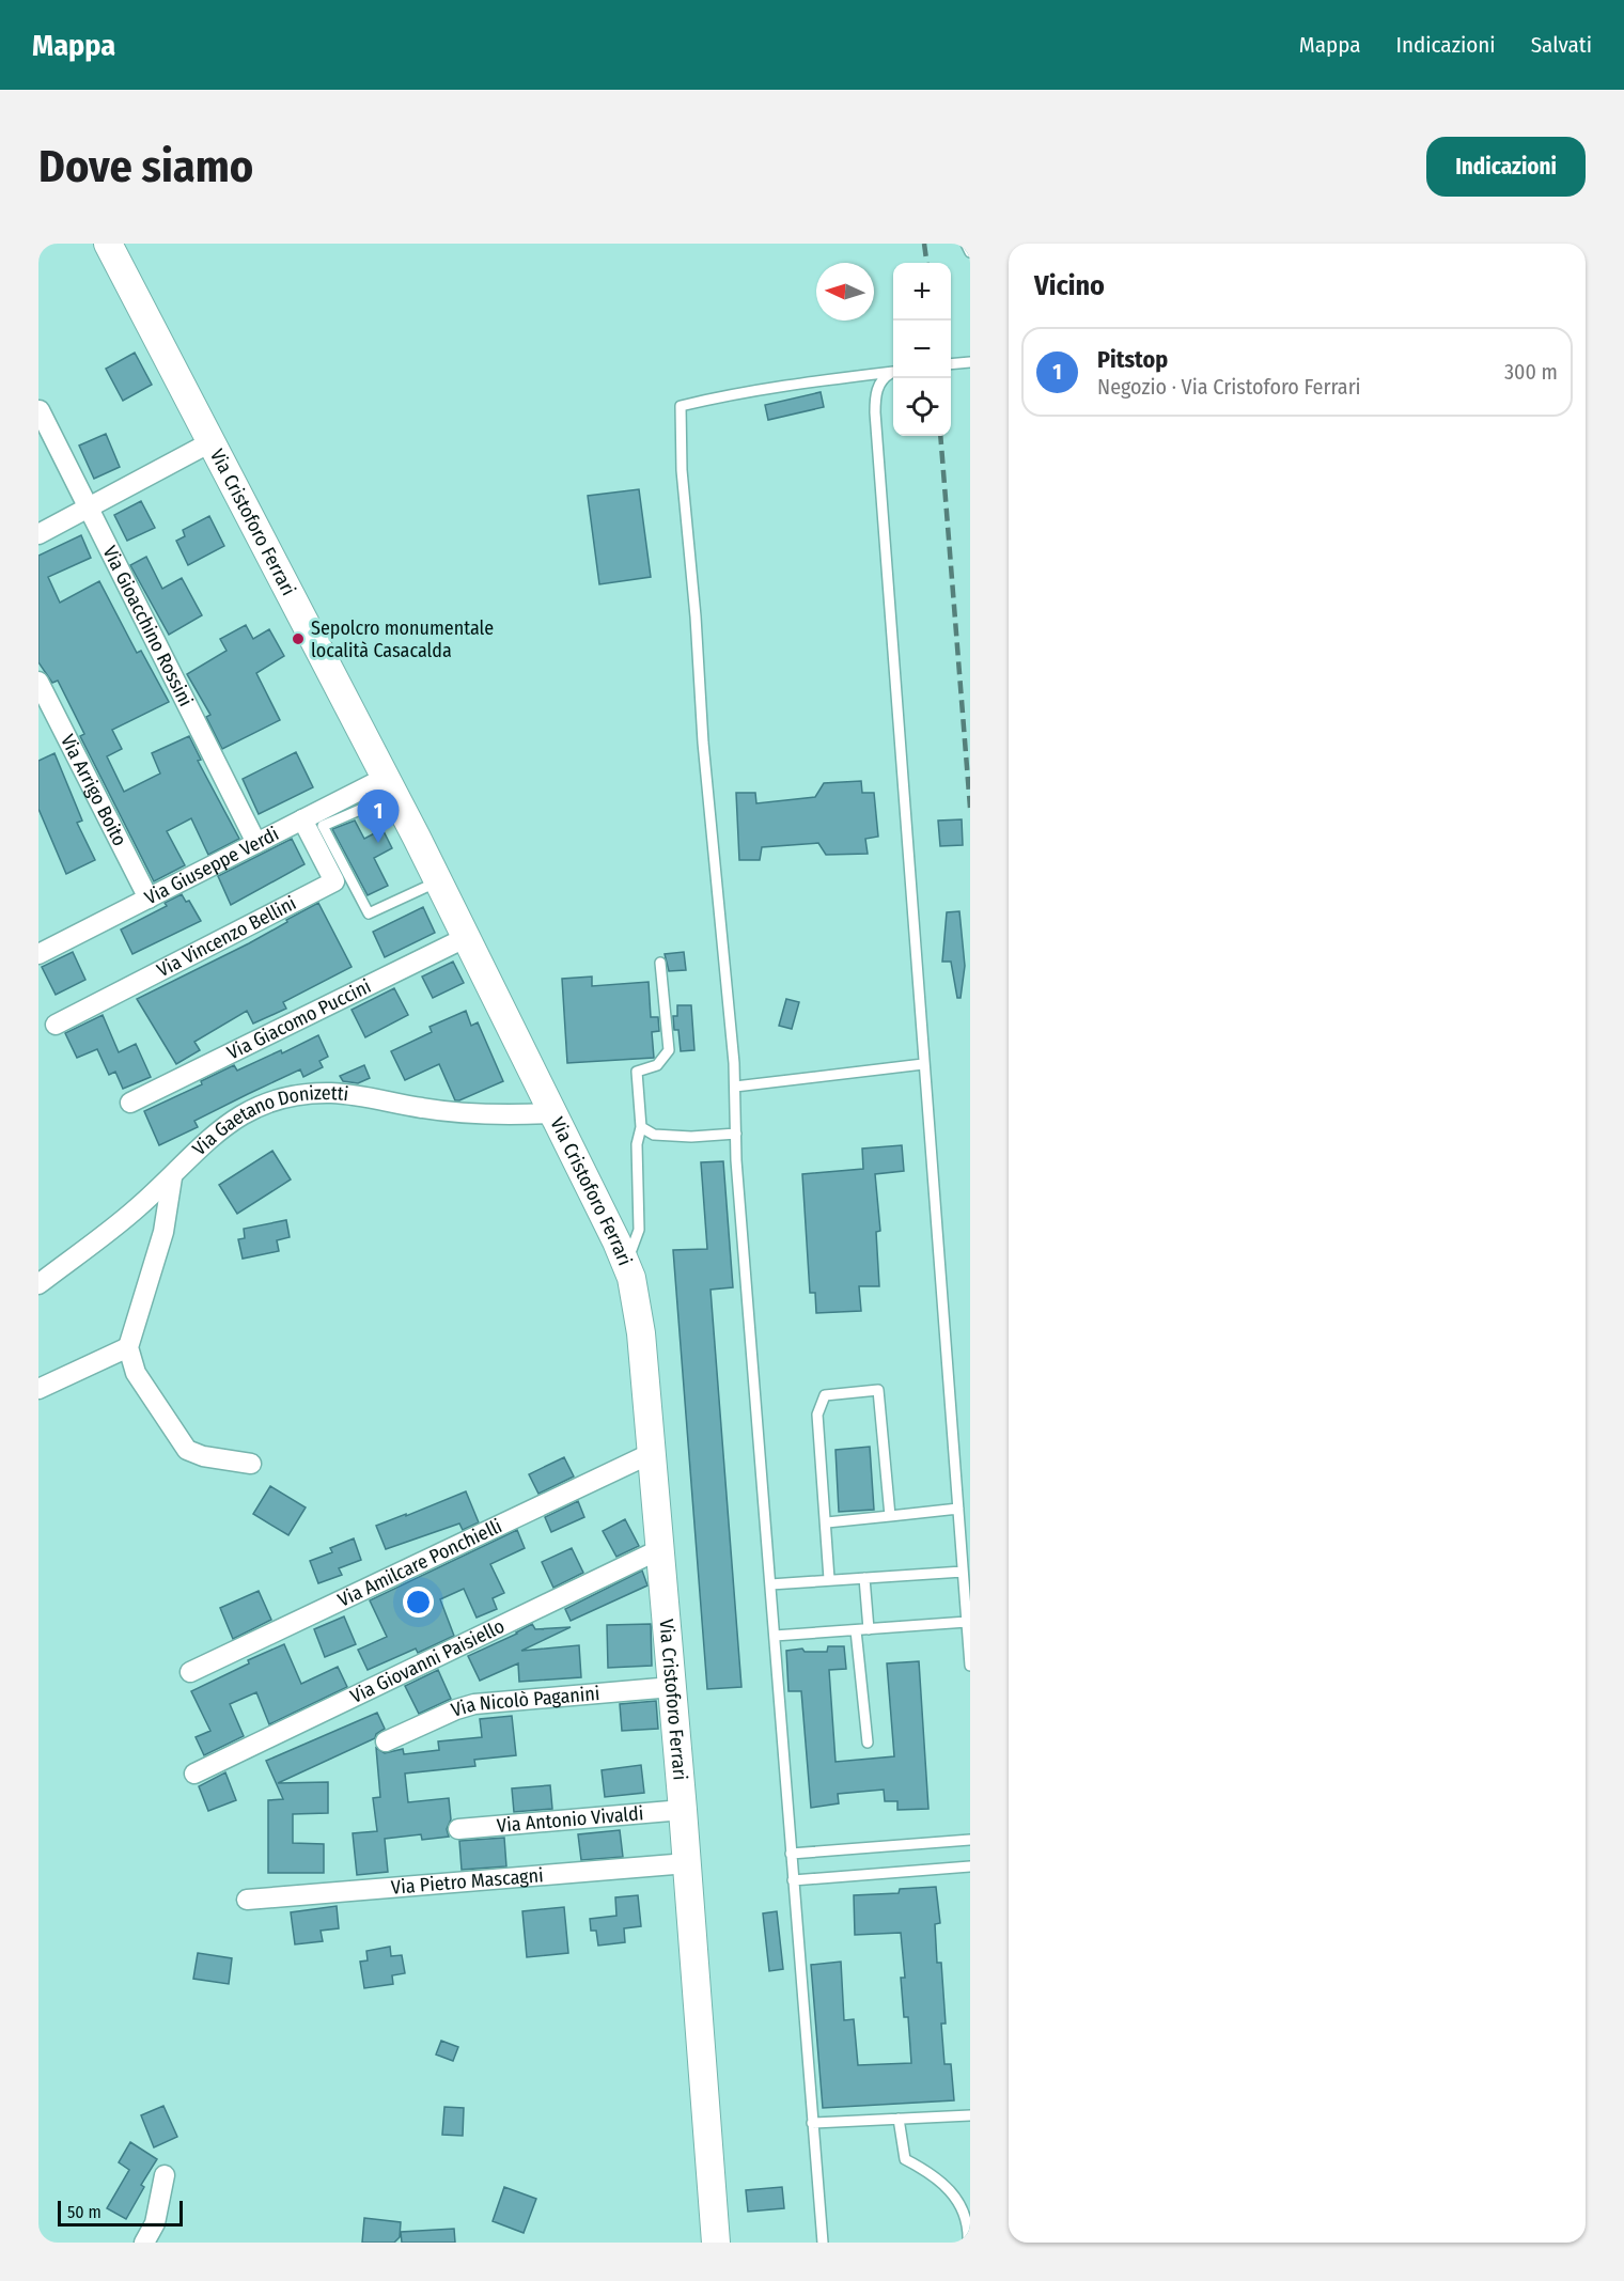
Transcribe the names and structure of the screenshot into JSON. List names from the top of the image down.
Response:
{
  "streets": {
    "main road": ["Via Cristoforo Ferrari"],
    "street": [
      "Via Gioacchino Rossini",
      "Via Arrigo Boito",
      "Via Giuseppe Verdi",
      "Via Vincenzo Bellini",
      "Via Giacomo Puccini",
      "Via Gaetano Donizetti",
      "Via Amilcare Ponchielli",
      "Via Giovanni Paisiello",
      "Via Nicolò Paganini",
      "Via Antonio Vivaldi",
      "Via Pietro Mascagni"
    ]
  },
  "crossings": [
    ["Via Cristoforo Ferrari", "Via Giuseppe Verdi"],
    ["Via Cristoforo Ferrari", "Via Giacomo Puccini"],
    ["Via Cristoforo Ferrari", "Via Gaetano Donizetti"],
    ["Via Cristoforo Ferrari", "Via Amilcare Ponchielli"],
    ["Via Cristoforo Ferrari", "Via Giovanni Paisiello"],
    ["Via Cristoforo Ferrari", "Via Nicolò Paganini"],
    ["Via Cristoforo Ferrari", "Via Antonio Vivaldi"],
    ["Via Cristoforo Ferrari", "Via Pietro Mascagni"],
    ["Via Gioacchino Rossini", "Via Giuseppe Verdi"],
    ["Via Arrigo Boito", "Via Giuseppe Verdi"],
    ["Via Giuseppe Verdi", "Via Vincenzo Bellini"]
  ],
  "places": ["Sepolcro monumentale località Casacalda"],
  "scale_bar": "50 m",
  "north": "left",
  "page": {
    "header": "Mappa",
    "nav": ["Mappa", "Indicazioni", "Salvati"],
    "buttons": "Indicazioni",
    "title": "Dove siamo",
    "heading": "Vicino",
    "map_buttons": ["+", "−"],
    "list": [
      {
        "mark": "1",
        "name": "Pitstop",
        "note": "Negozio · Via Cristoforo Ferrari",
        "value": "300 m"
      }
    ],
    "pins": "1",
    "scale": "50 m"
  }
}
